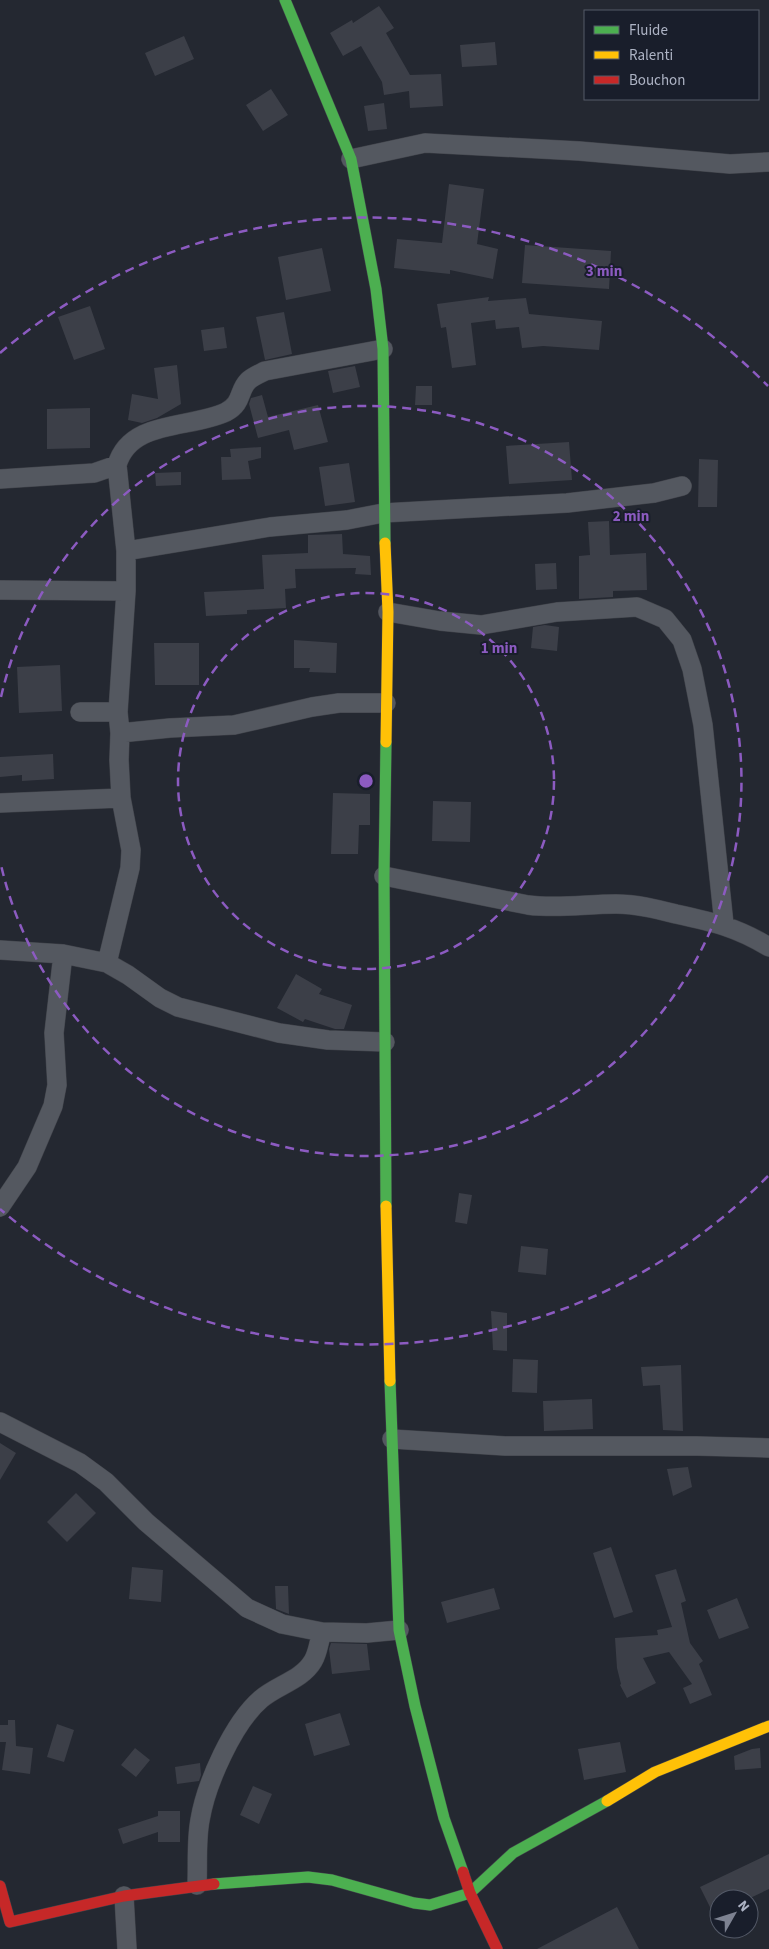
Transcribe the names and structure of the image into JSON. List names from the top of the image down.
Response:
{
  "legend": ["Fluide", "Ralenti", "Bouchon"],
  "north": "top right",
  "rings": ["3 min", "2 min", "1 min"]
}
